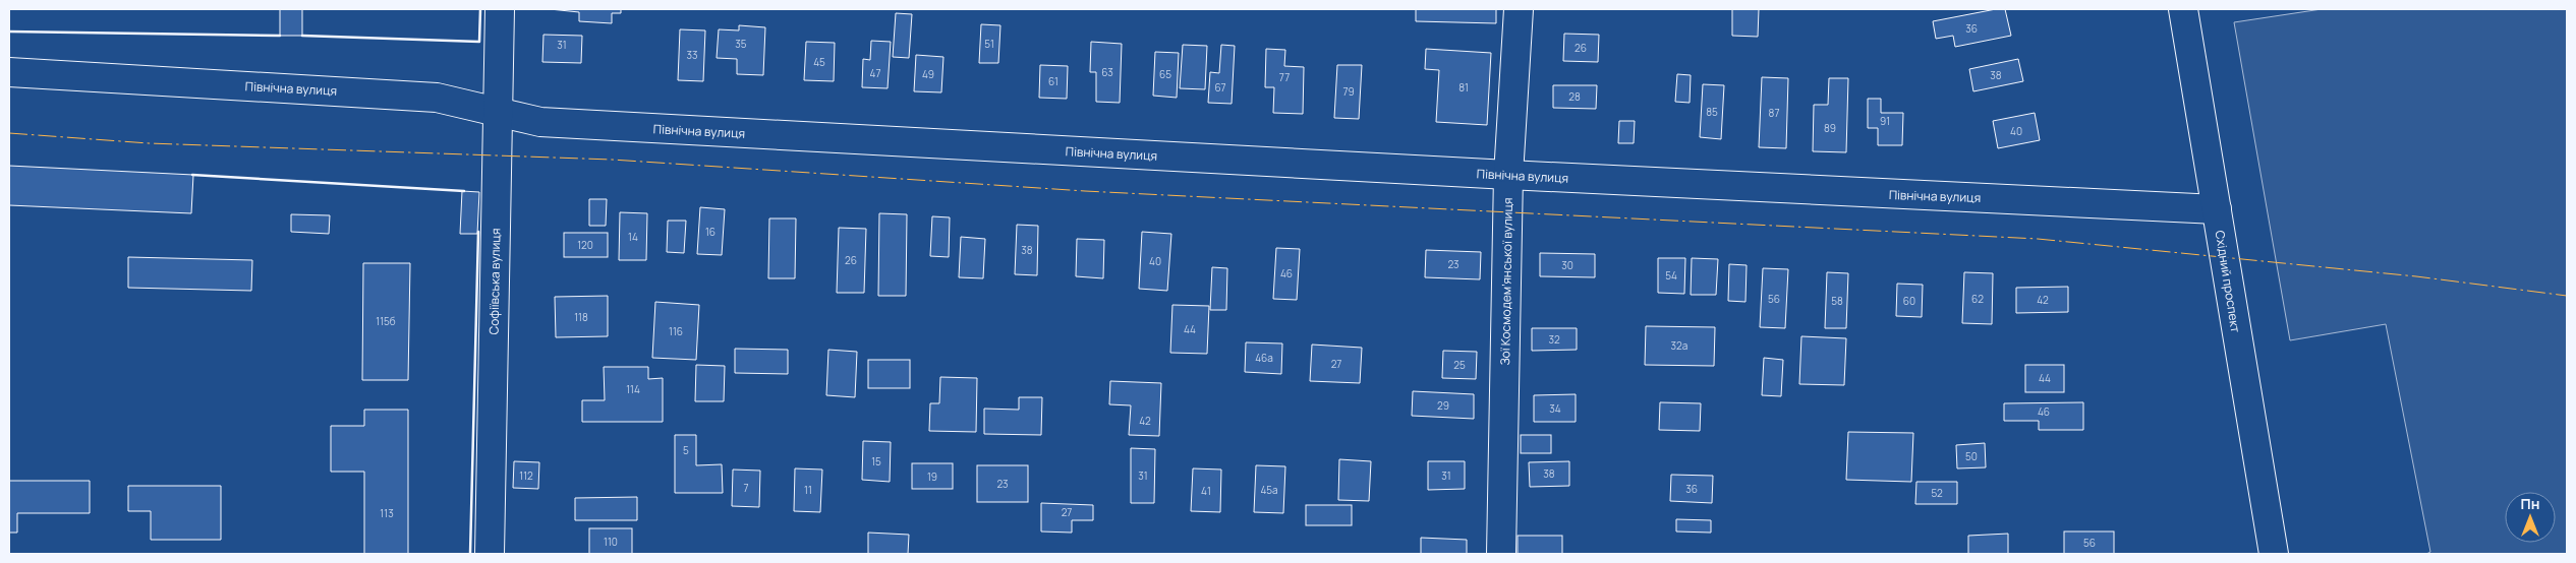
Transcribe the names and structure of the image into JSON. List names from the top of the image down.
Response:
{
  "streets": {
    "street": [
      "Північна вулиця",
      "Софіївська вулиця",
      "Зої Космодем’янської вулиця",
      "Східний проспект"
    ]
  },
  "crossings": [
    ["Північна вулиця", "Софіївська вулиця"],
    ["Північна вулиця", "Зої Космодем’янської вулиця"],
    ["Північна вулиця", "Східний проспект"]
  ],
  "house_numbers": [
    "36",
    "35",
    "51",
    "31",
    "26",
    "33",
    "45",
    "63",
    "47",
    "49",
    "65",
    "38",
    "77",
    "61",
    "67",
    "81",
    "79",
    "28",
    "85",
    "87",
    "91",
    "89",
    "40",
    "16",
    "14",
    "120",
    "38",
    "26",
    "40",
    "23",
    "30",
    "46",
    "54",
    "56",
    "62",
    "42",
    "58",
    "60",
    "118",
    "115б",
    "44",
    "116",
    "32",
    "32а",
    "46а",
    "27",
    "25",
    "44",
    "114",
    "29",
    "34",
    "46",
    "42",
    "5",
    "50",
    "15",
    "38",
    "112",
    "31",
    "31",
    "19",
    "23",
    "7",
    "36",
    "11",
    "45а",
    "41",
    "52",
    "27",
    "113",
    "110",
    "56"
  ],
  "north": "top"
}
